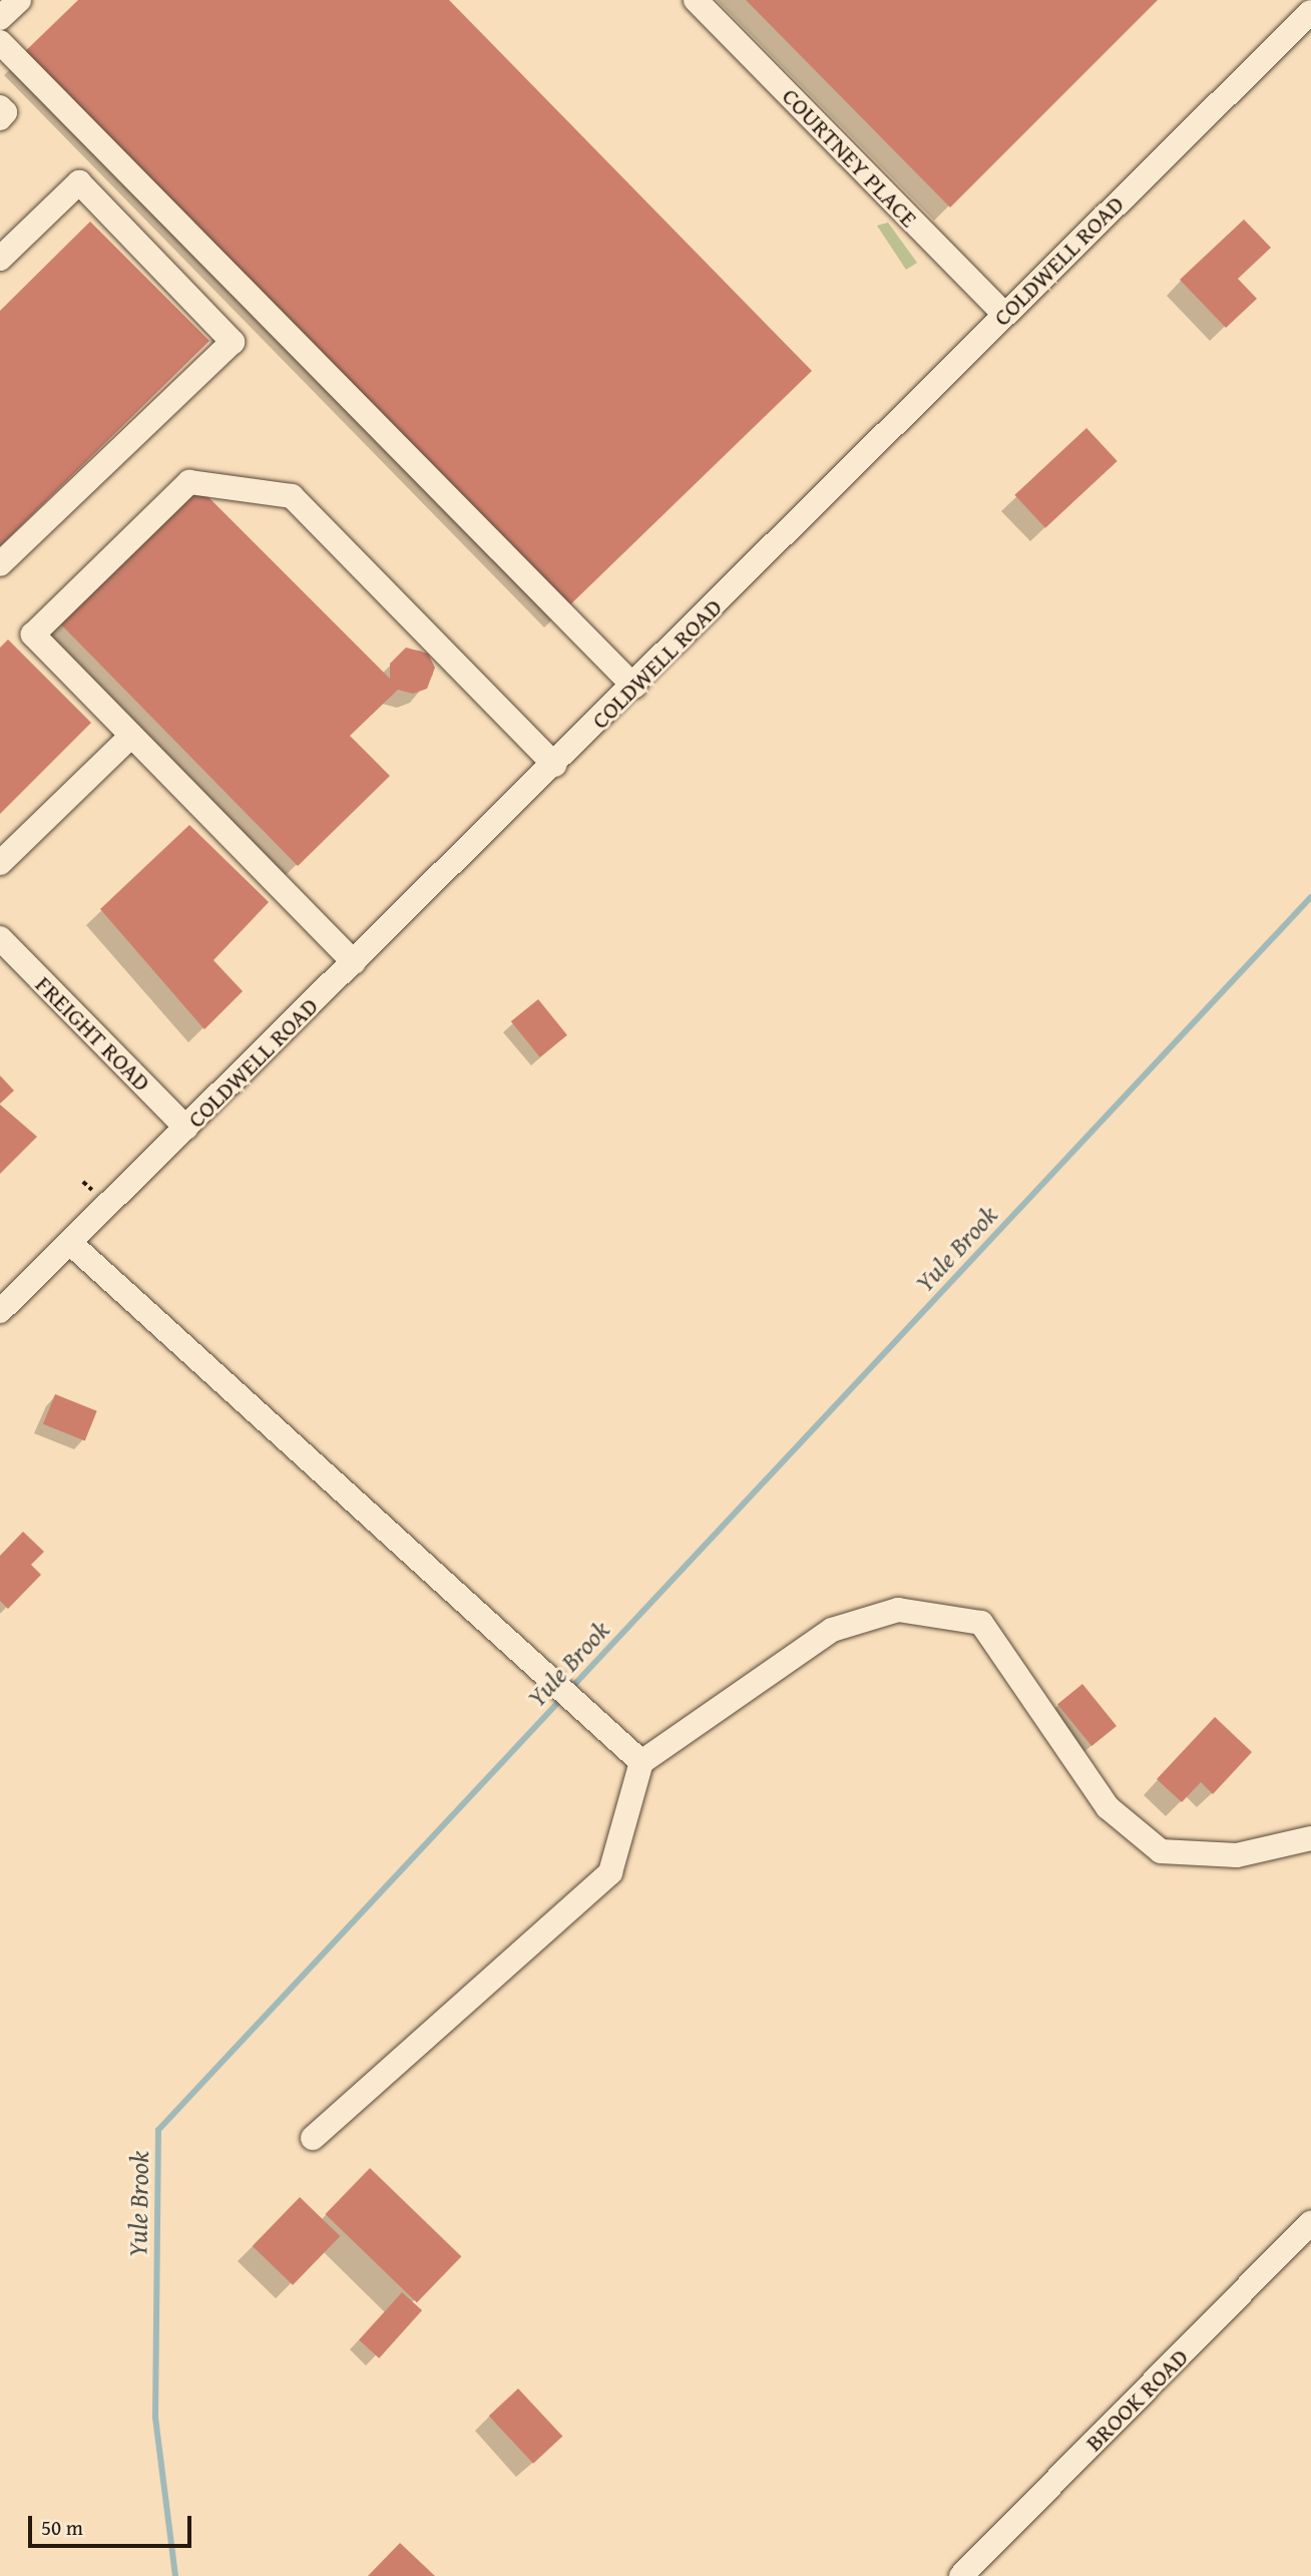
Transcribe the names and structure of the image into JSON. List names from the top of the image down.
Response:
{
  "streets": {
    "street": [
      "COURTNEY PLACE",
      "COLDWELL ROAD",
      "FREIGHT ROAD",
      "BROOK ROAD"
    ]
  },
  "crossings": [
    ["COURTNEY PLACE", "COLDWELL ROAD"],
    ["COLDWELL ROAD", "FREIGHT ROAD"]
  ],
  "water": ["Yule Brook"],
  "scale_bar": "50 m"
}
